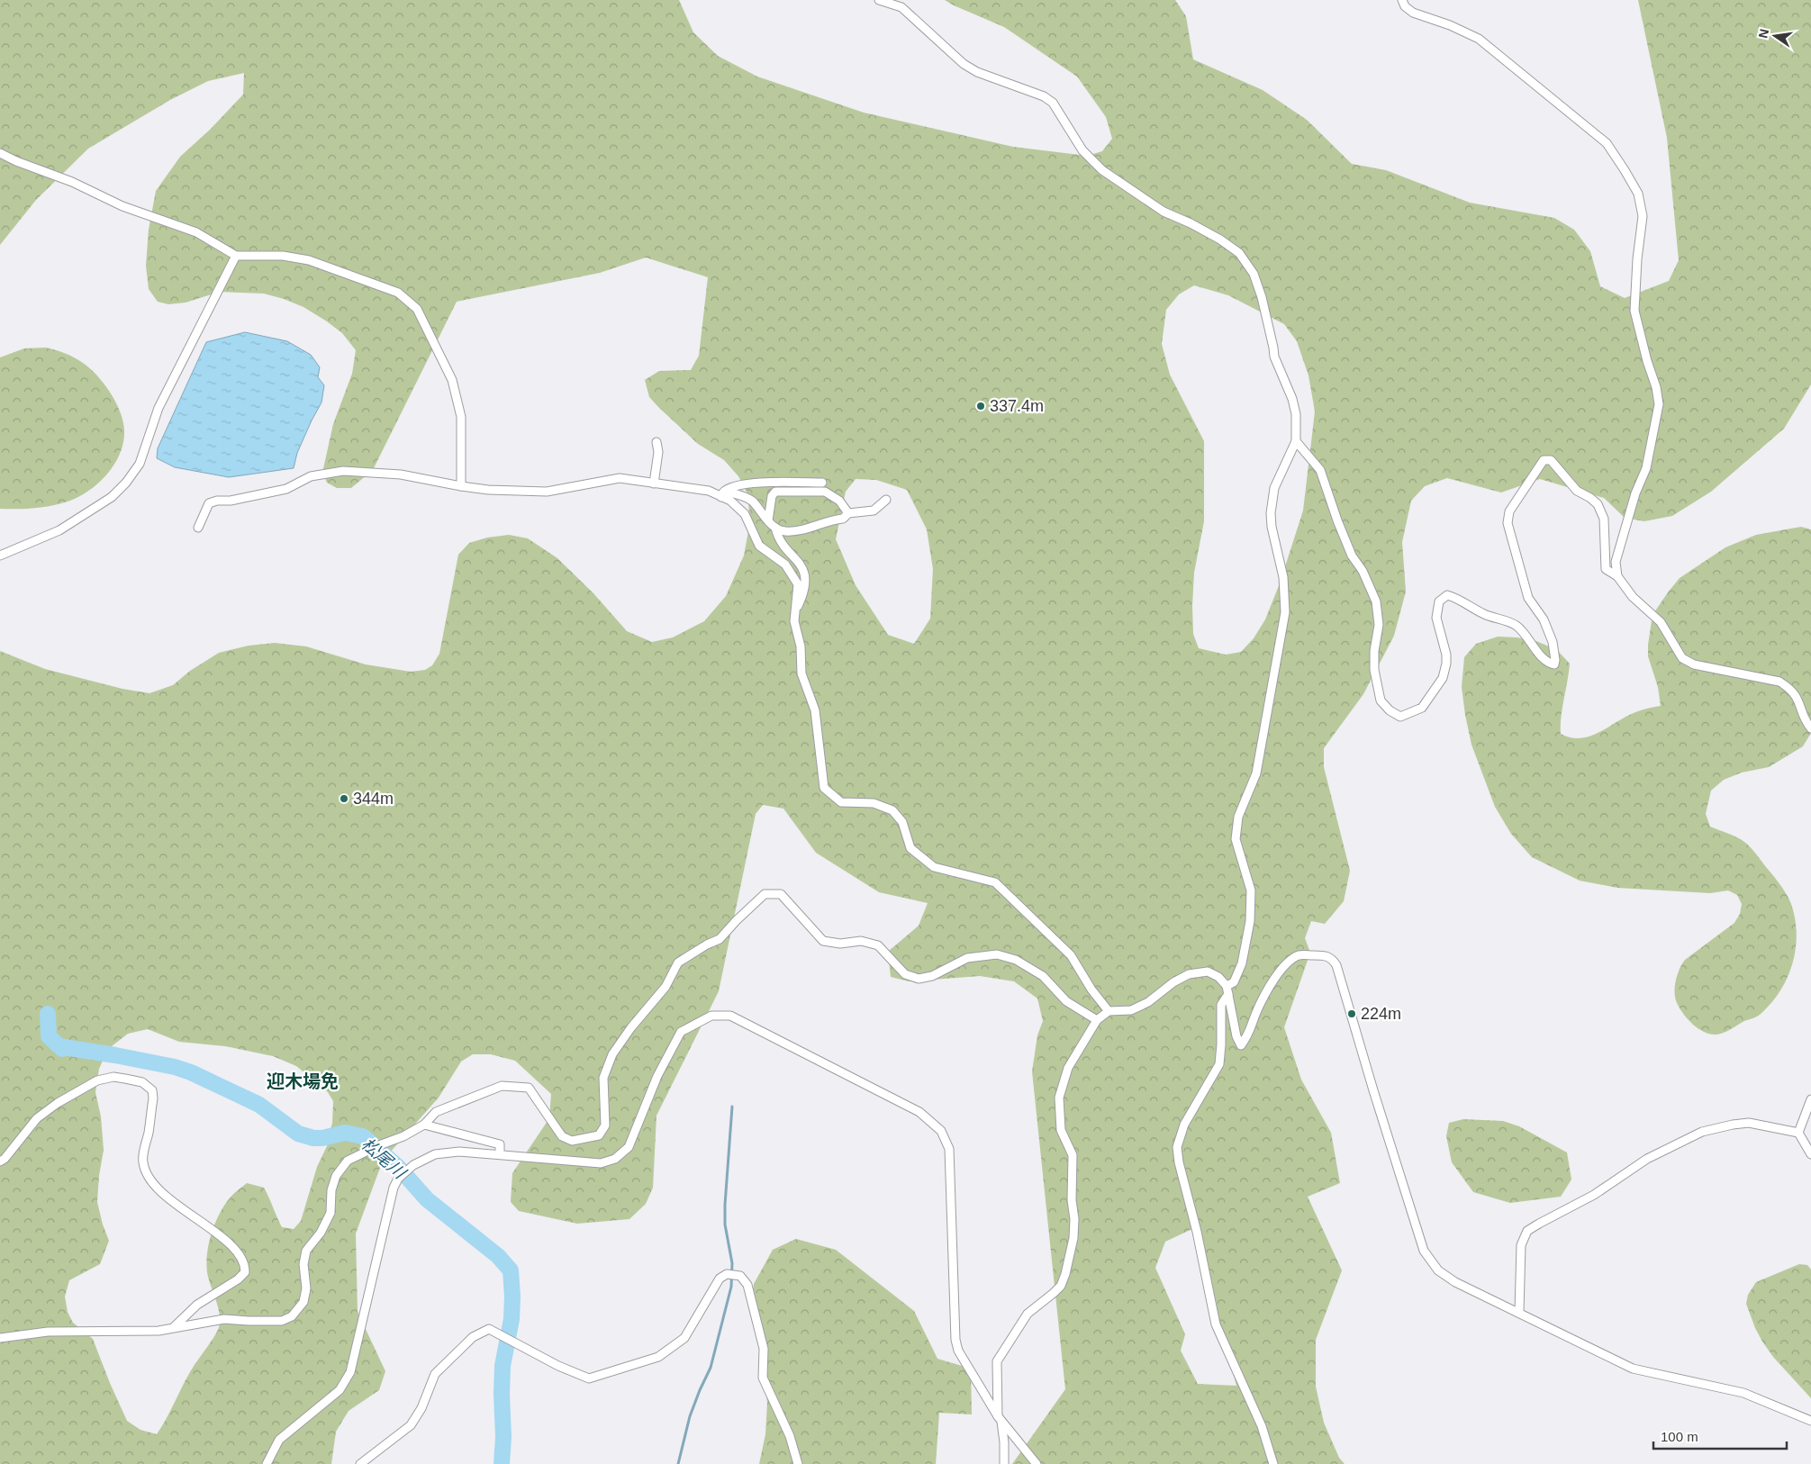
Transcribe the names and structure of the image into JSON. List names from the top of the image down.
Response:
{
  "districts": ["迎木場免"],
  "water": ["松尾川"],
  "places": ["337.4m", "344m", "224m"],
  "scale_bar": "100 m",
  "north": "left"
}
